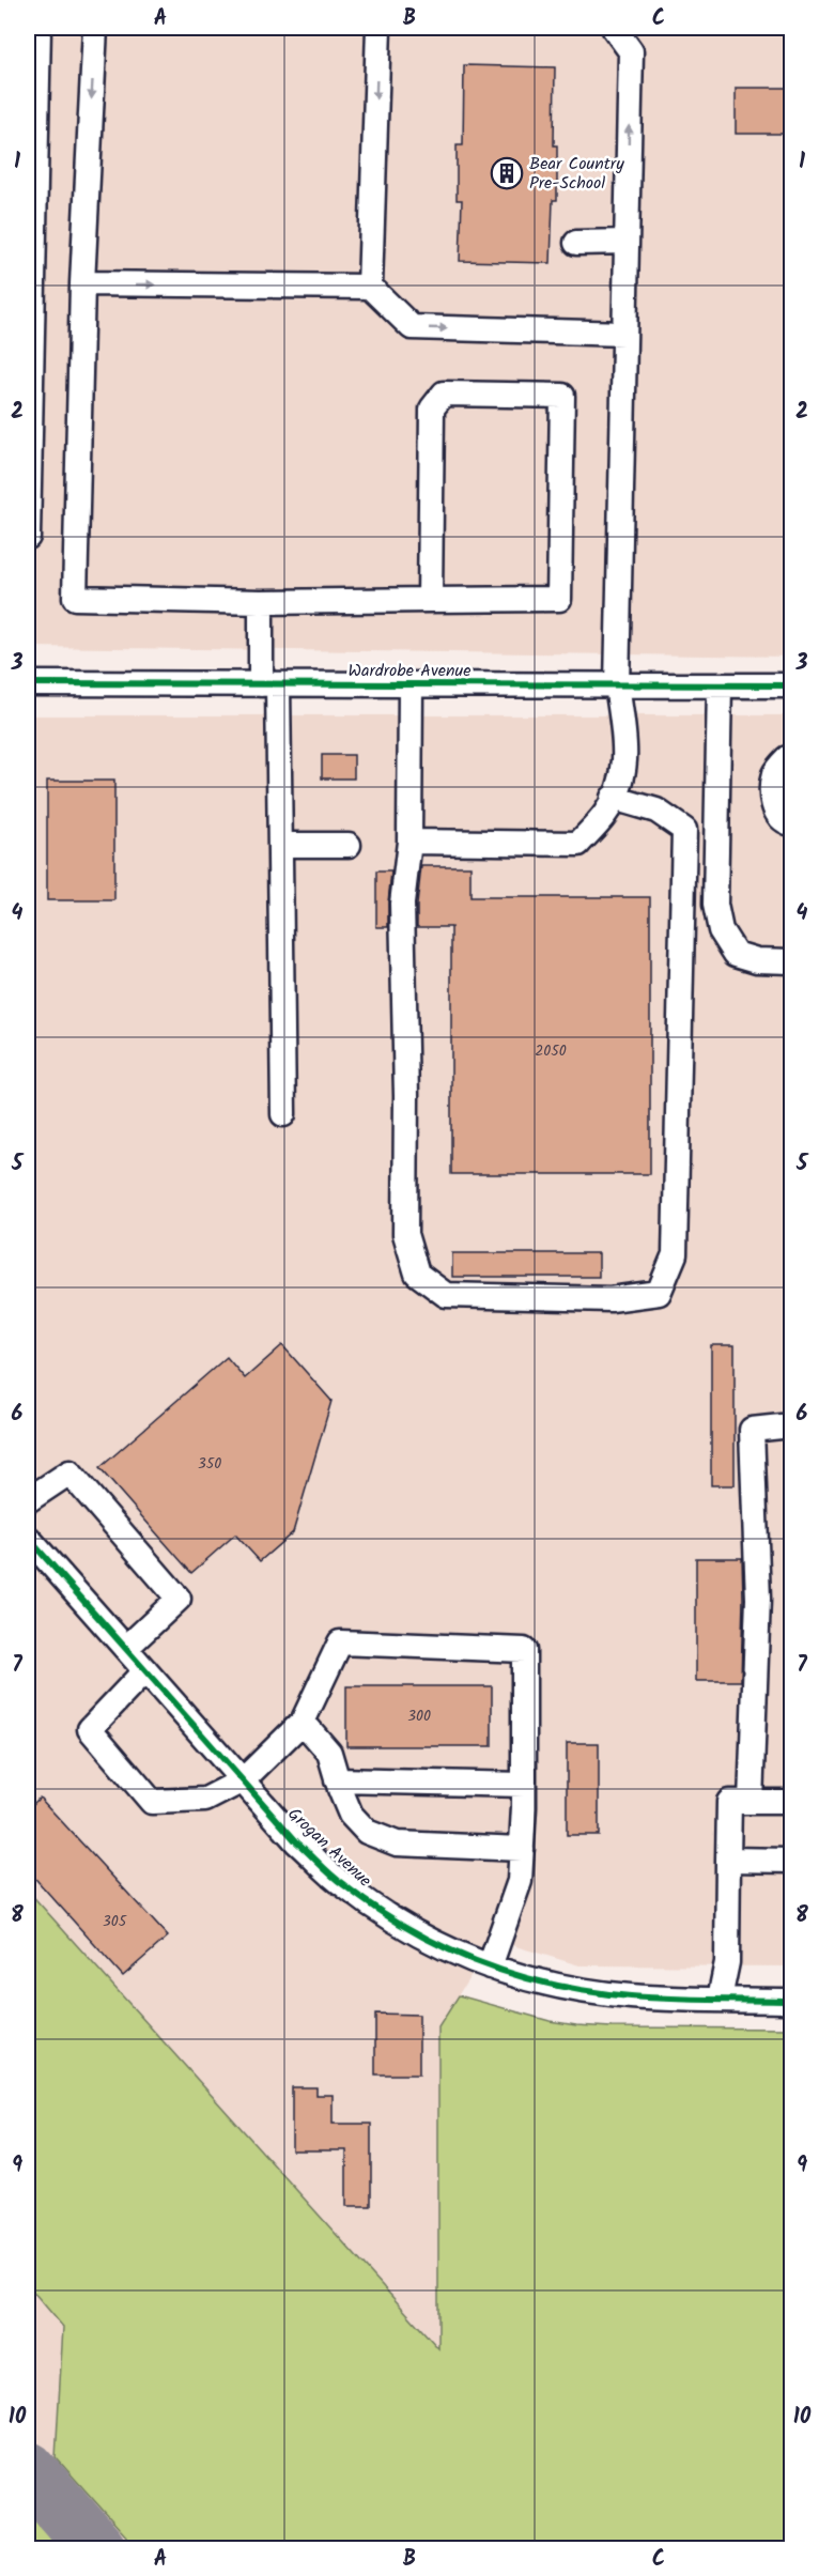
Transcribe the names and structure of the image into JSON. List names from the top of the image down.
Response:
{
  "streets": {
    "street": ["Wardrobe Avenue", "Grogan Avenue"]
  },
  "places": {
    "building": ["Bear Country Pre-School"]
  },
  "house_numbers": [
    "2050",
    "350",
    "300",
    "305"
  ],
  "grid": {
    "columns": ["A", "B", "C"],
    "rows": [
      "1",
      "2",
      "3",
      "4",
      "5",
      "6",
      "7",
      "8",
      "9",
      "10"
    ]
  }
}
